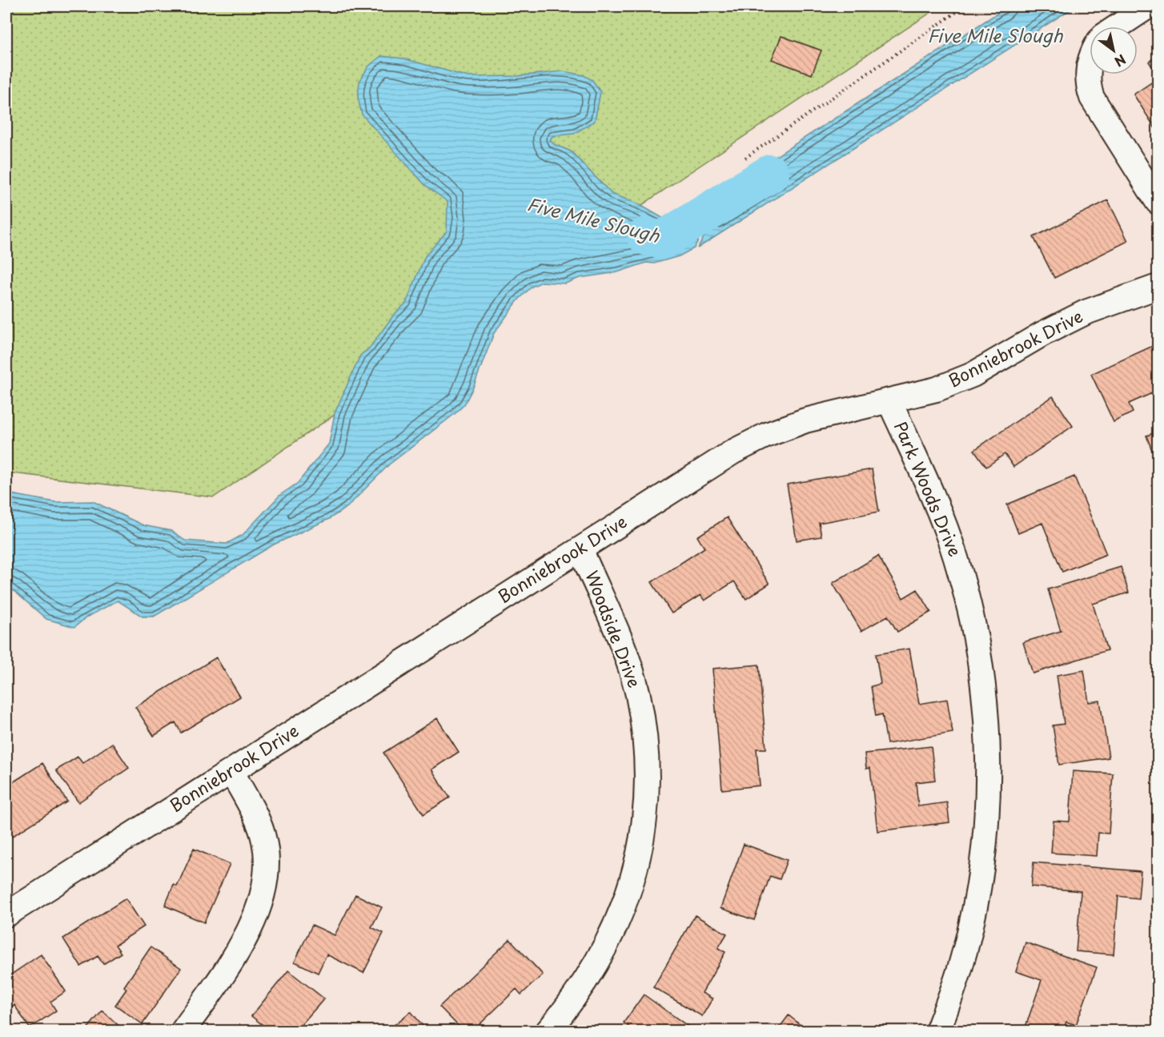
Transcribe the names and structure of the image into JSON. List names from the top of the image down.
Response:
{
  "streets": {
    "street": ["Bonniebrook Drive", "Park Woods Drive", "Woodside Drive"]
  },
  "crossings": [
    ["Bonniebrook Drive", "Park Woods Drive"],
    ["Bonniebrook Drive", "Woodside Drive"]
  ],
  "water": ["Five Mile Slough"],
  "north": "bottom right"
}
